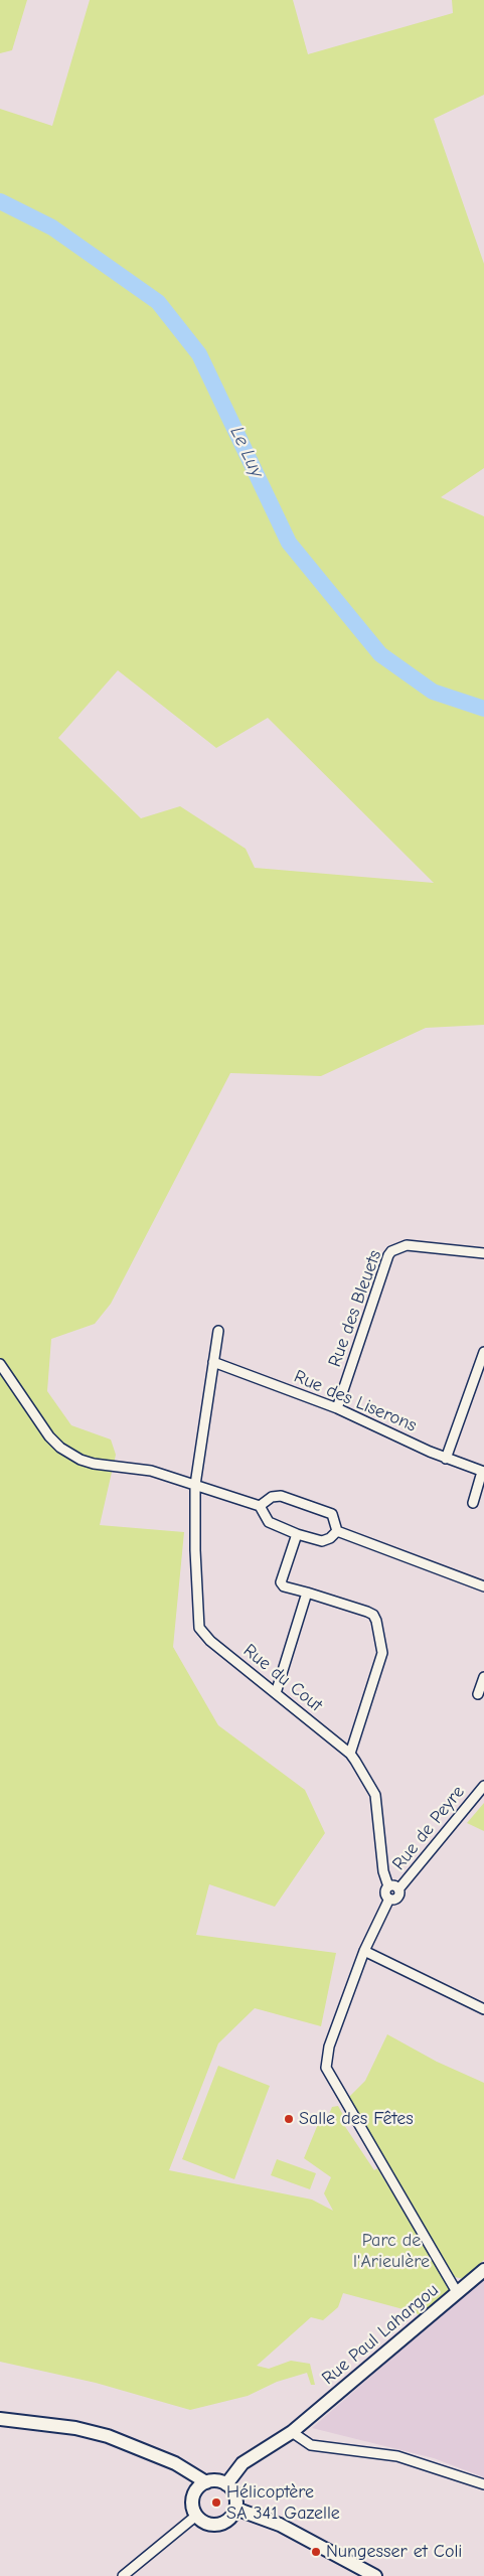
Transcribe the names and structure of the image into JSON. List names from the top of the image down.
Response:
{
  "streets": {
    "main road": ["Rue Paul Lahargou"],
    "street": [
      "Rue des Bleuets",
      "Rue des Liserons",
      "Rue du Cout",
      "Rue de Peyre"
    ]
  },
  "crossings": [
    ["Rue des Bleuets", "Rue des Liserons"],
    ["Rue des Liserons", "Rue du Cout"],
    ["Rue du Cout", "Rue de Peyre"],
    ["Rue de Peyre", "Rue Paul Lahargou"]
  ],
  "water": ["Le Luy"],
  "parks": ["Parc de l'Arieulère"],
  "places": ["Salle des Fêtes", "Hélicoptère SA 341 Gazelle", "Nungesser et Coli"]
}
